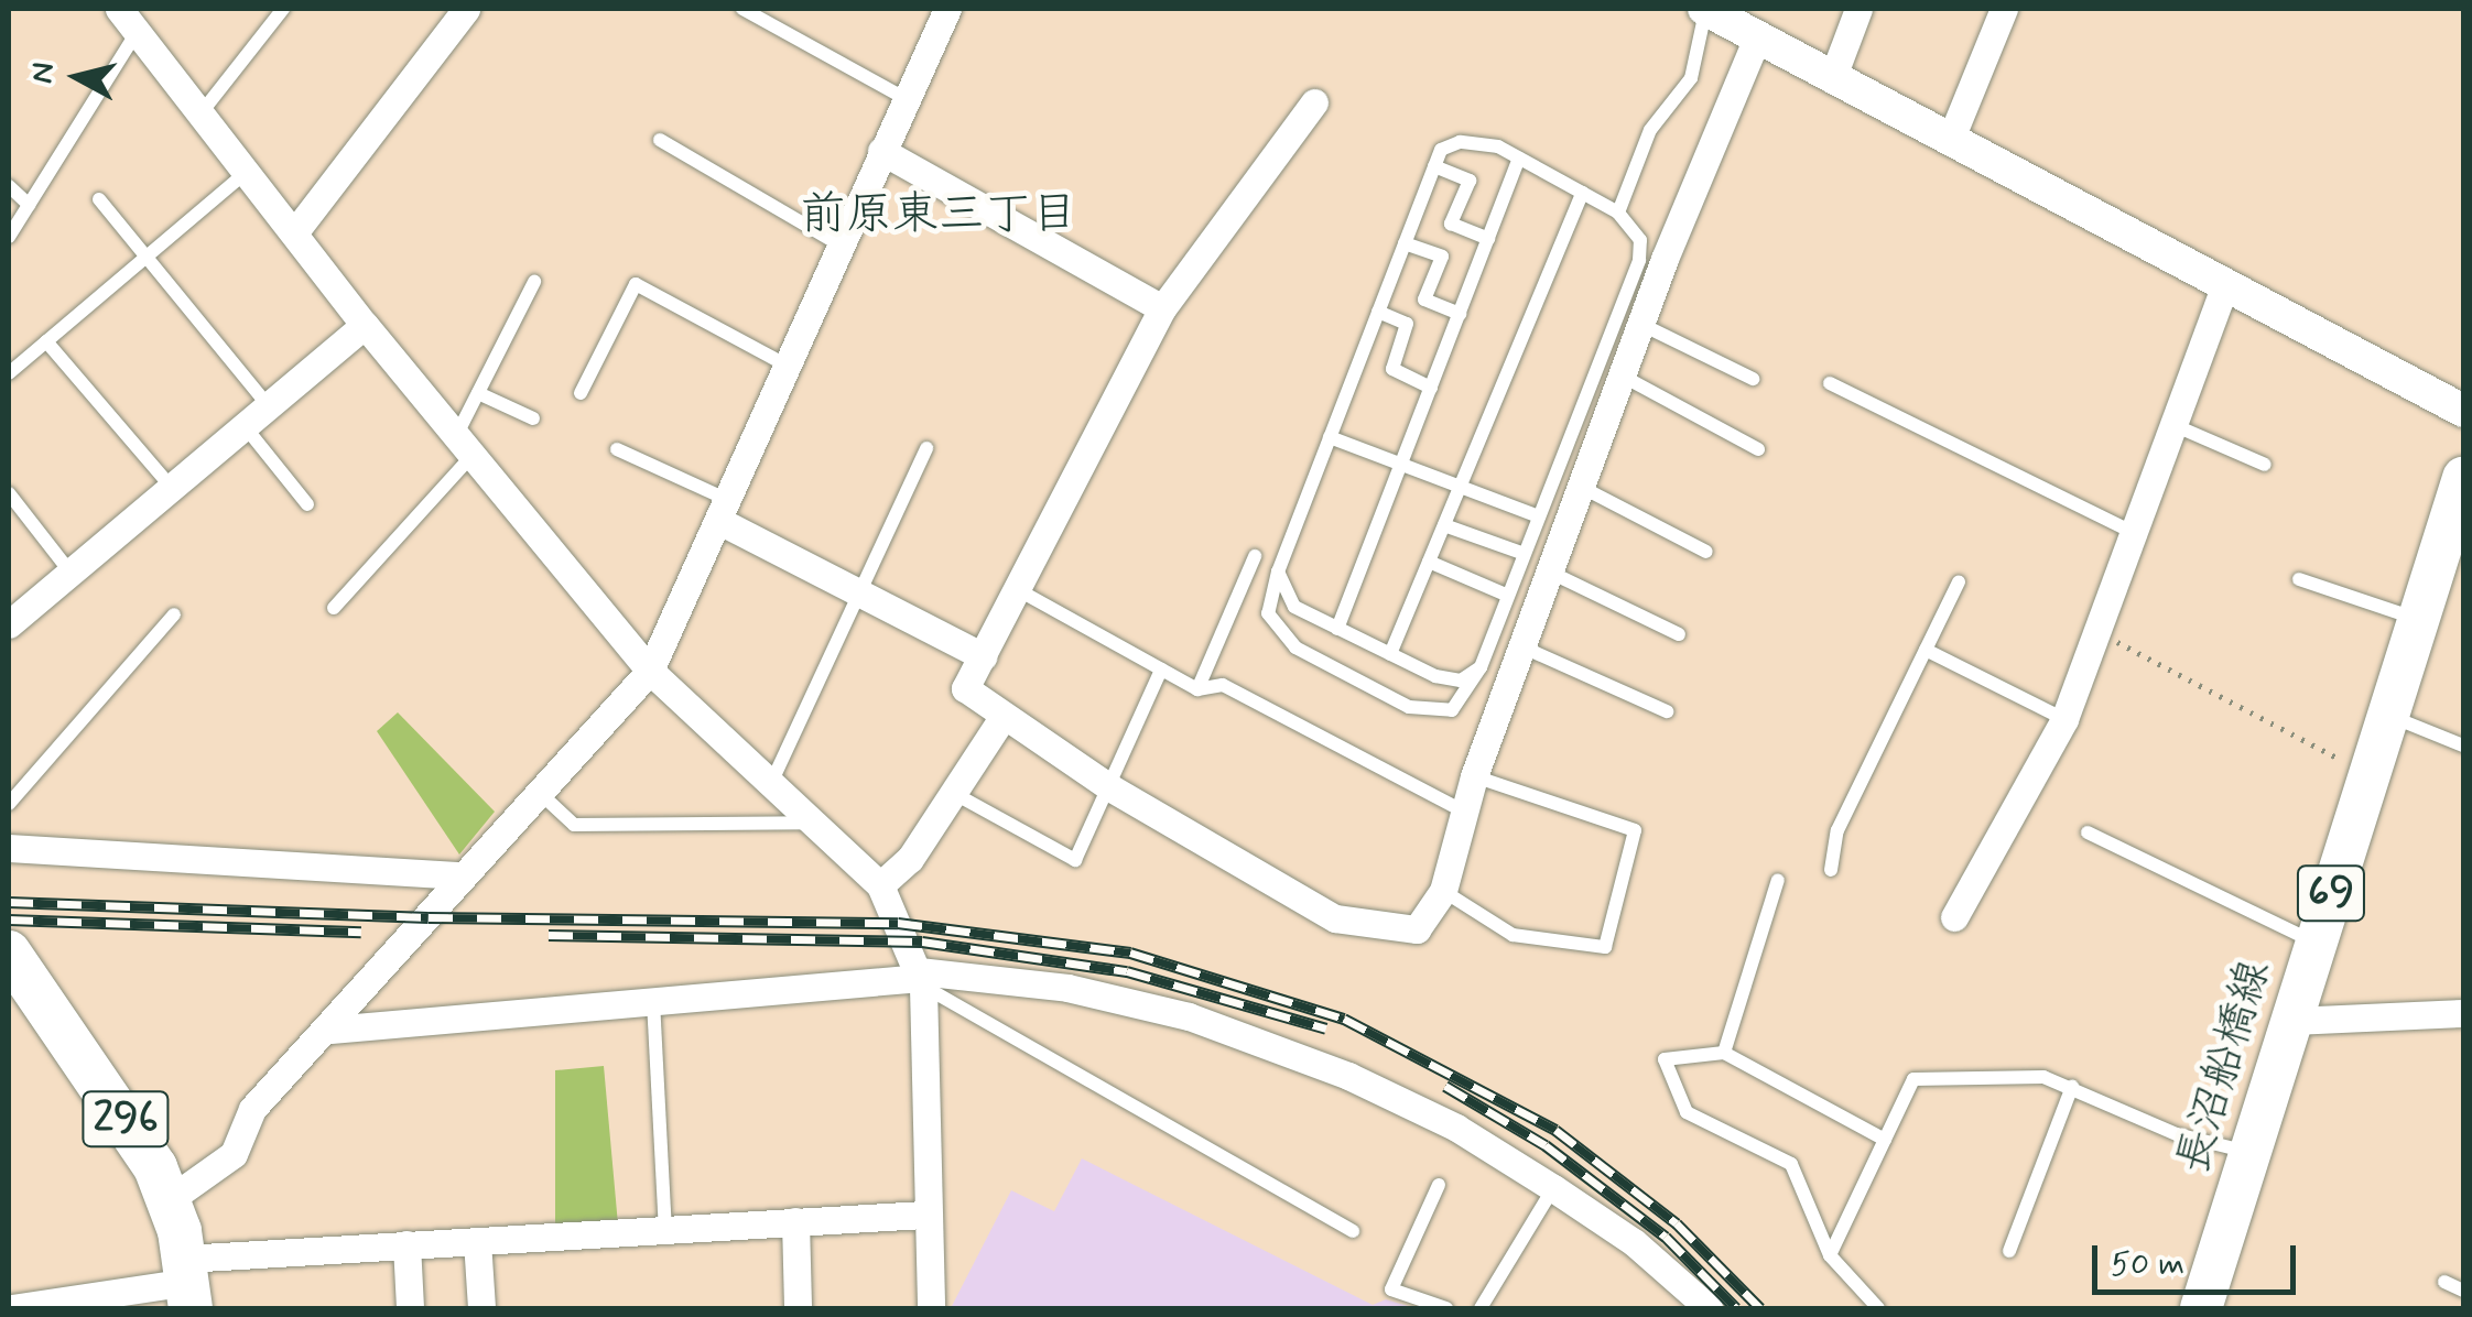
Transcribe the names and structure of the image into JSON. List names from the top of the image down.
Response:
{
  "streets": {
    "highway": ["296"],
    "main road": ["69", "長沼船橋線"]
  },
  "districts": ["前原東三丁目"],
  "scale_bar": "50 m",
  "north": "left"
}
